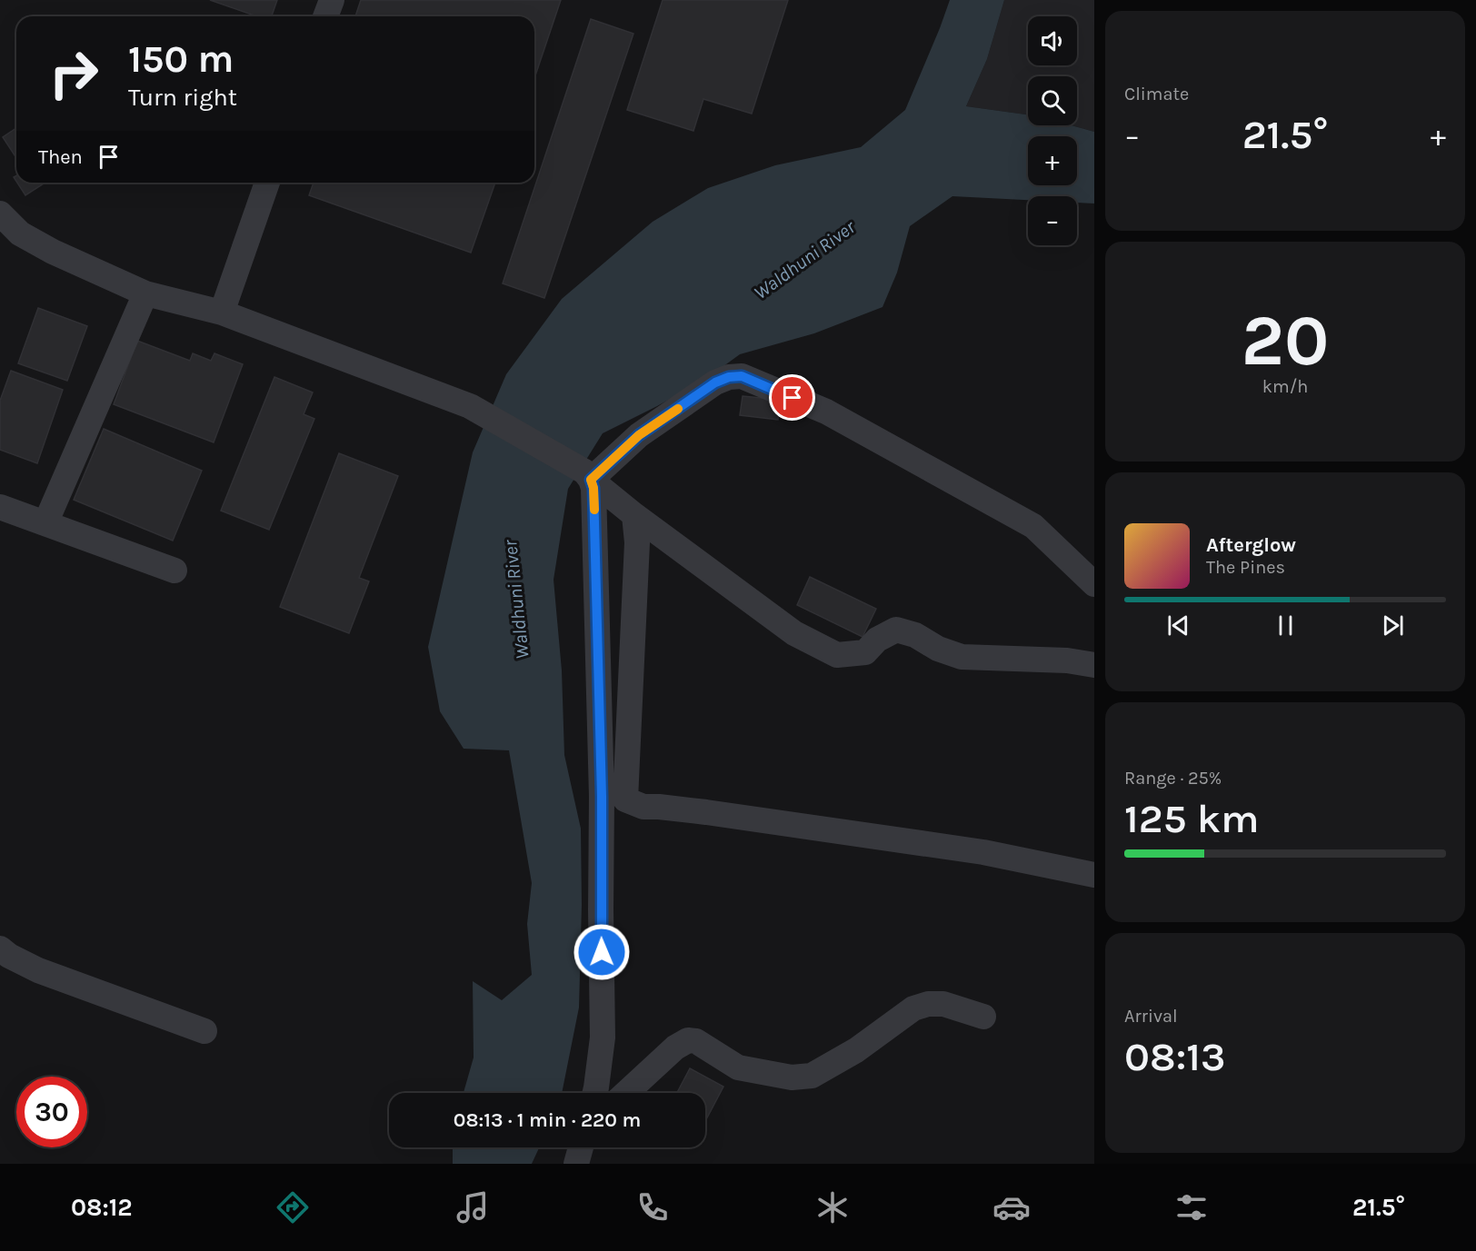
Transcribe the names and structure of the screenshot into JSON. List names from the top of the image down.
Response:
{
  "water": ["Waldhuni River"],
  "page": {
    "tile": [
      "Climate",
      ["20", "km/h"],
      ["Range · 25%", "125 km"],
      ["Arrival", "08:13"]
    ],
    "map_buttons": ["+", "−"],
    "turn": ["150 m", "Turn right"],
    "heat": ["−", "21.5°", "+"],
    "then": "Then",
    "song": ["Afterglow", "The Pines"],
    "limit": "30",
    "trip": "08:13 · 1 min · 220 m",
    "tabs": ["08:12", "21.5°"]
  }
}
